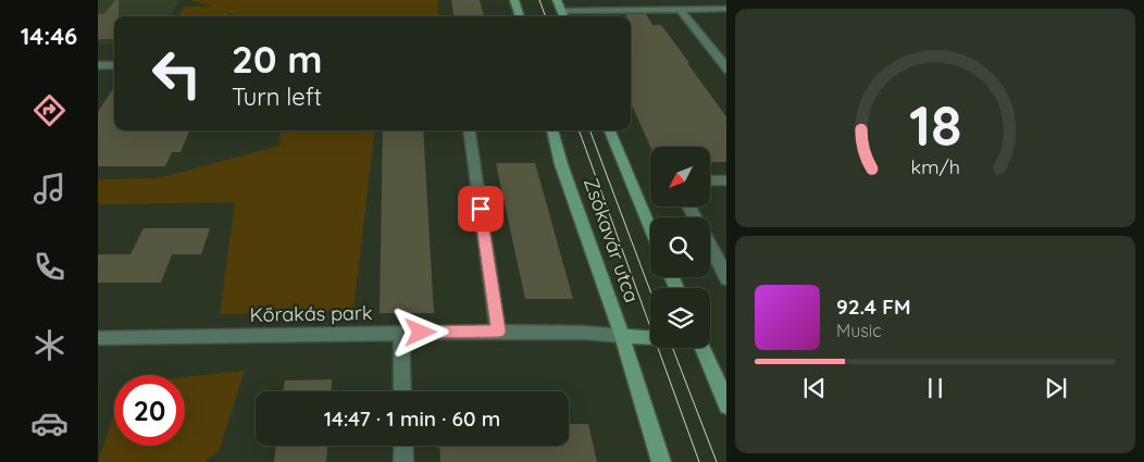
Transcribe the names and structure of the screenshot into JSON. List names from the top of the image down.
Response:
{
  "streets": {
    "street": ["Zsókavár utca"],
    "lane": ["Kőrakás park"]
  },
  "crossings": [
    ["Zsókavár utca", "Kőrakás park"]
  ],
  "north": "bottom left",
  "page": {
    "tabs": "14:46",
    "turn": ["20 m", "Turn left"],
    "song": ["92.4 FM", "Music"],
    "limit": "20",
    "trip": "14:47 · 1 min · 60 m",
    "gauge": ["18", "km/h"]
  }
}
